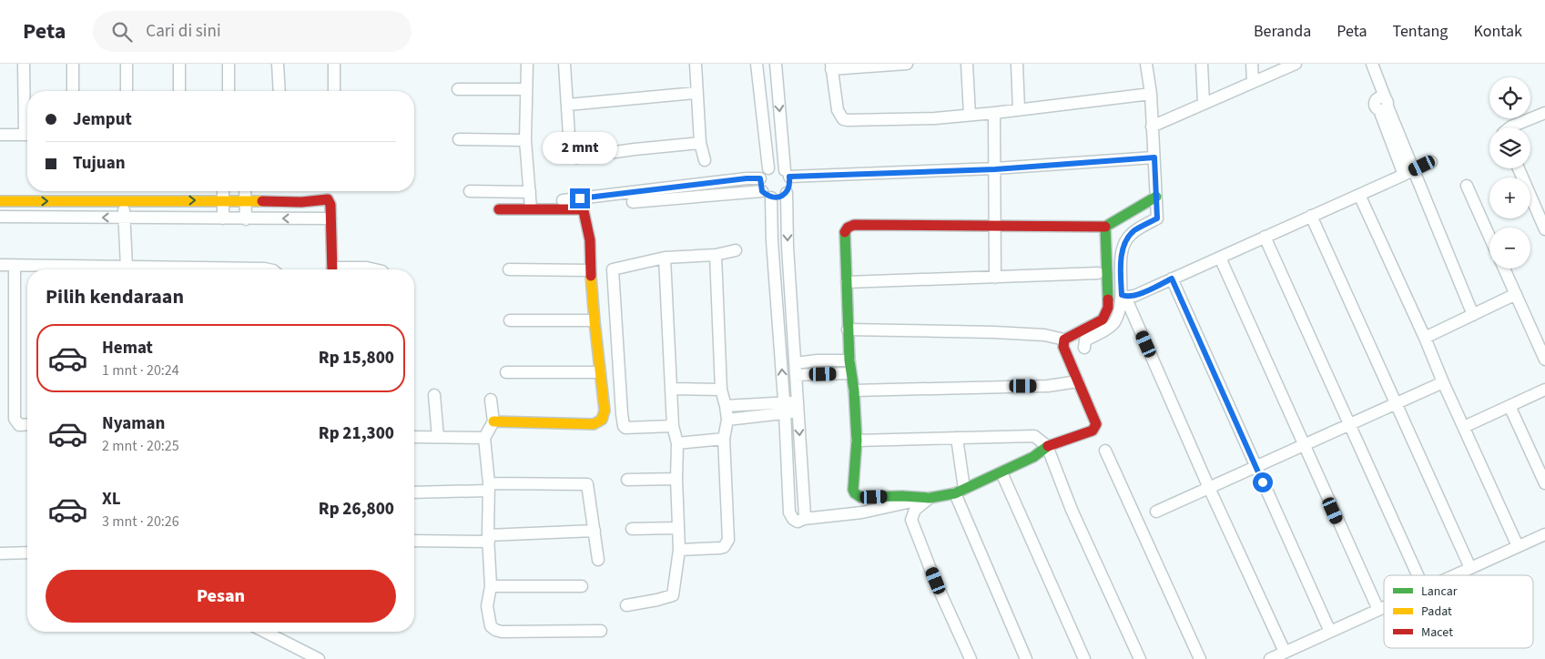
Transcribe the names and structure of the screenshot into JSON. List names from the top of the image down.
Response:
{
  "legend": ["Lancar", "Padat", "Macet"],
  "page": {
    "header": "Peta",
    "search": "Cari di sini",
    "nav": [
      "Beranda",
      "Peta",
      "Tentang",
      "Kontak"
    ],
    "map_buttons": ["+", "−"],
    "banner": ["Jemput", "Tujuan"],
    "bubble": "2 mnt",
    "heading": "Pilih kendaraan",
    "list": [
      {
        "name": "Hemat",
        "note": "1 mnt · 20:24",
        "value": "Rp 15,800"
      },
      {
        "name": "Nyaman",
        "note": "2 mnt · 20:25",
        "value": "Rp 21,300"
      },
      {
        "name": "XL",
        "note": "3 mnt · 20:26",
        "value": "Rp 26,800"
      }
    ],
    "buttons": "Pesan"
  }
}
